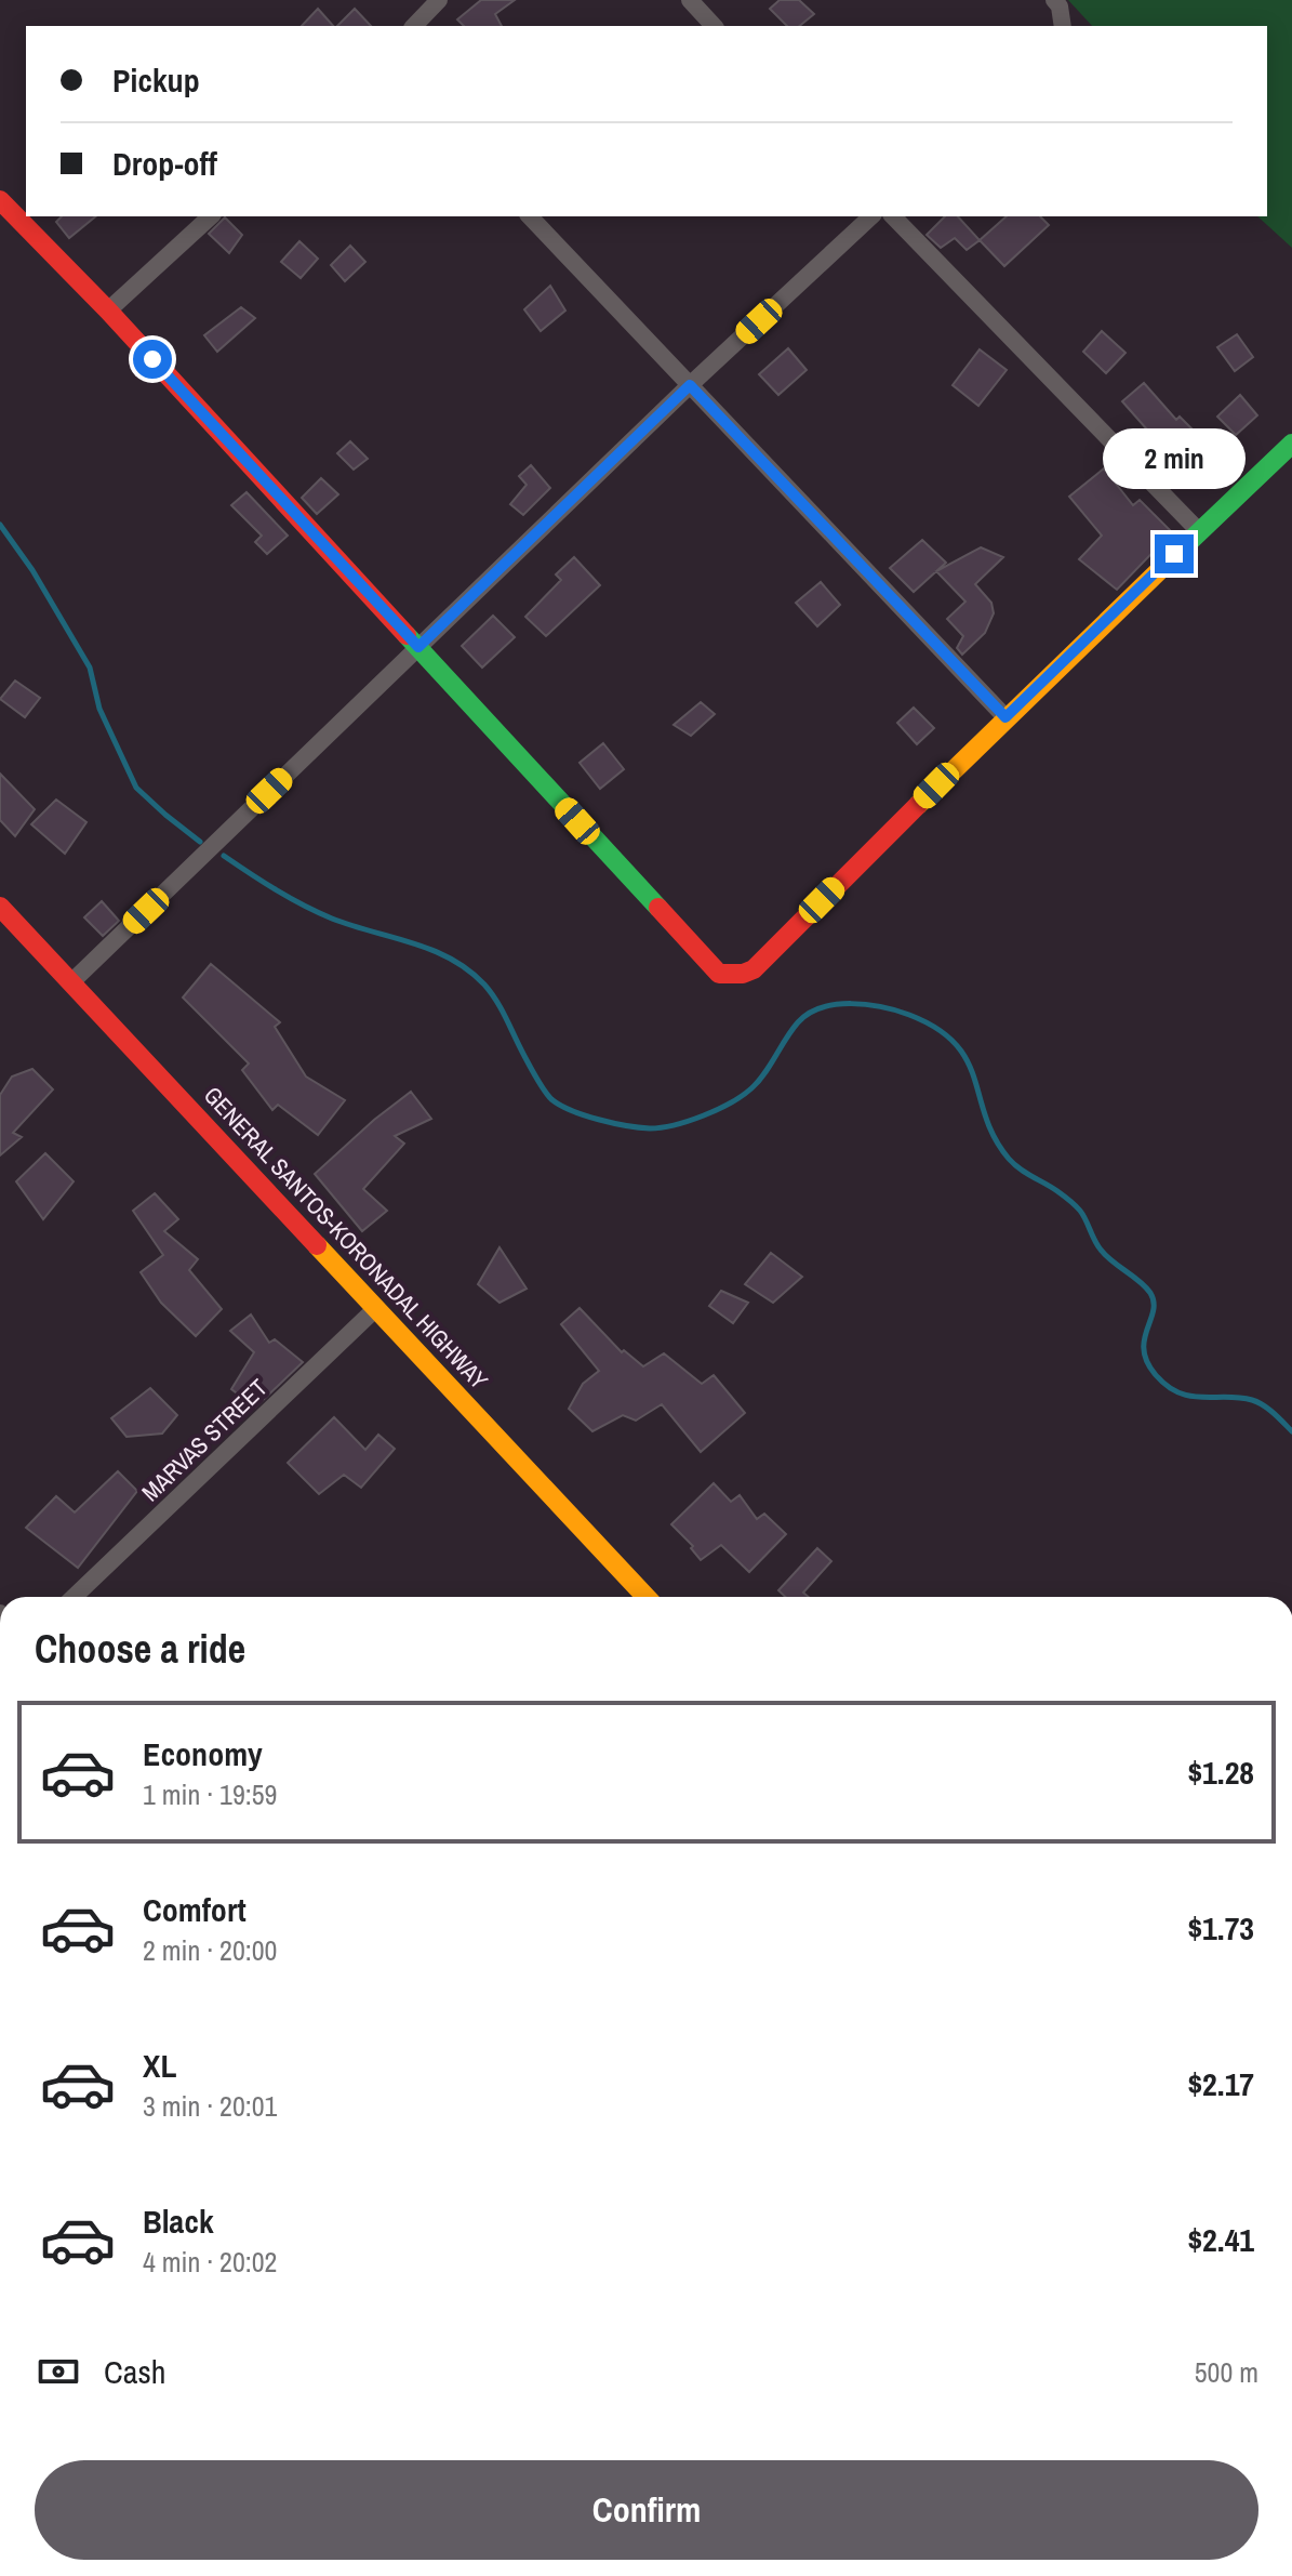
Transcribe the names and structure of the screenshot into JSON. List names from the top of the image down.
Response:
{
  "streets": {
    "main road": ["GENERAL SANTOS-KORONADAL HIGHWAY"],
    "street": ["MARVAS STREET"]
  },
  "crossings": [
    ["GENERAL SANTOS-KORONADAL HIGHWAY", "MARVAS STREET"]
  ],
  "page": {
    "banner": ["Pickup", "Drop-off"],
    "bubble": "2 min",
    "heading": "Choose a ride",
    "list": [
      {
        "name": "Economy",
        "note": "1 min · 19:59",
        "value": "$1.28"
      },
      {
        "name": "Comfort",
        "note": "2 min · 20:00",
        "value": "$1.73"
      },
      {
        "name": "XL",
        "note": "3 min · 20:01",
        "value": "$2.17"
      },
      {
        "name": "Black",
        "note": "4 min · 20:02",
        "value": "$2.41"
      }
    ],
    "pay": ["Cash", "500 m"],
    "buttons": "Confirm"
  }
}
